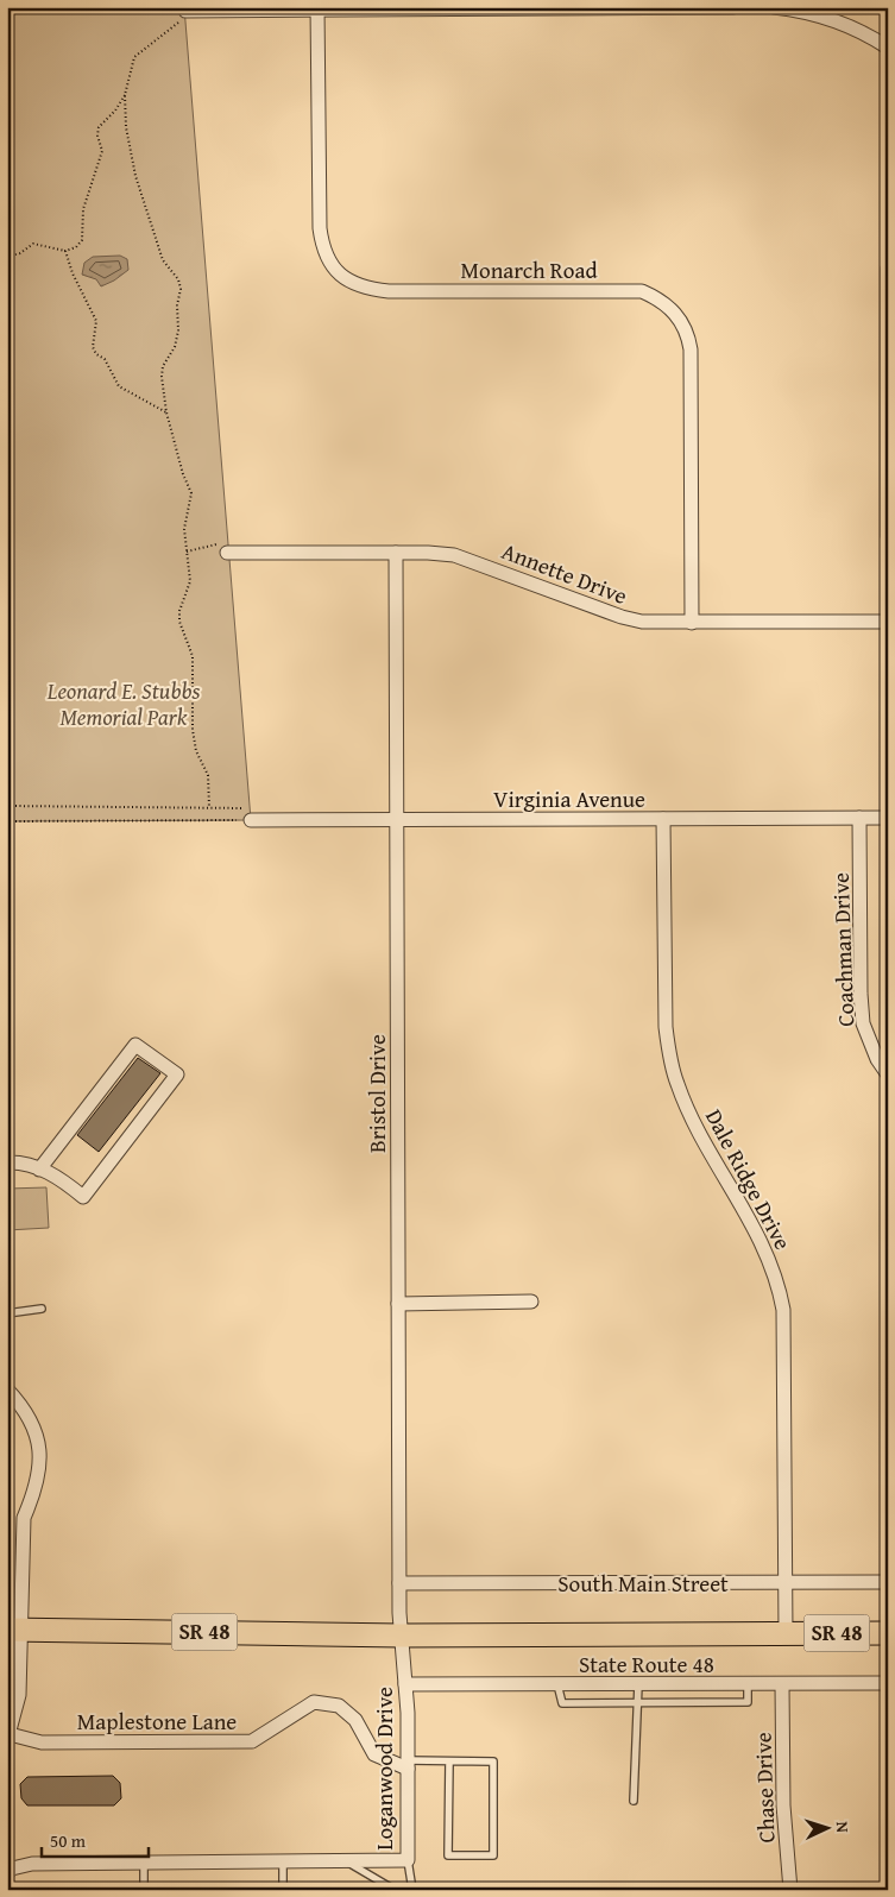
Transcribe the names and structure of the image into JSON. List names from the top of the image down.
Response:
{
  "streets": {
    "main road": ["SR 48"],
    "street": [
      "Monarch Road",
      "Annette Drive",
      "Virginia Avenue",
      "Coachman Drive",
      "Bristol Drive",
      "Dale Ridge Drive",
      "South Main Street",
      "State Route 48",
      "Maplestone Lane",
      "Loganwood Drive",
      "Chase Drive"
    ]
  },
  "crossings": [
    ["Monarch Road", "Annette Drive"],
    ["Annette Drive", "Bristol Drive"],
    ["Virginia Avenue", "Coachman Drive"],
    ["Virginia Avenue", "Bristol Drive"],
    ["Virginia Avenue", "Dale Ridge Drive"],
    ["Bristol Drive", "South Main Street"],
    ["Bristol Drive", "SR 48"],
    ["Bristol Drive", "Loganwood Drive"],
    ["Dale Ridge Drive", "South Main Street"],
    ["Dale Ridge Drive", "SR 48"],
    ["SR 48", "Loganwood Drive"],
    ["State Route 48", "Loganwood Drive"],
    ["State Route 48", "Chase Drive"],
    ["Maplestone Lane", "Loganwood Drive"]
  ],
  "parks": ["Leonard E. Stubbs Memorial Park"],
  "scale_bar": "50 m",
  "north": "right"
}
